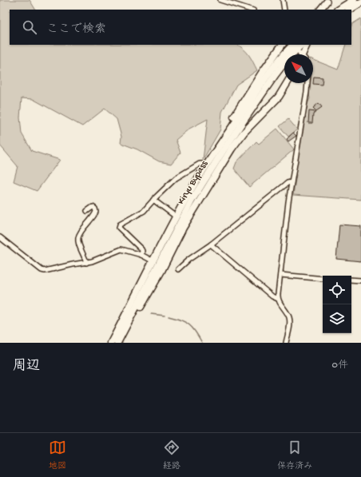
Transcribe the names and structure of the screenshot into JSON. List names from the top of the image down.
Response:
{
  "streets": {
    "highway": ["Kiryu Bypass"]
  },
  "north": "top left",
  "page": {
    "search": "ここで検索",
    "heading": ["周辺", "0件"],
    "nav": ["地図", "経路", "保存済み"]
  }
}
